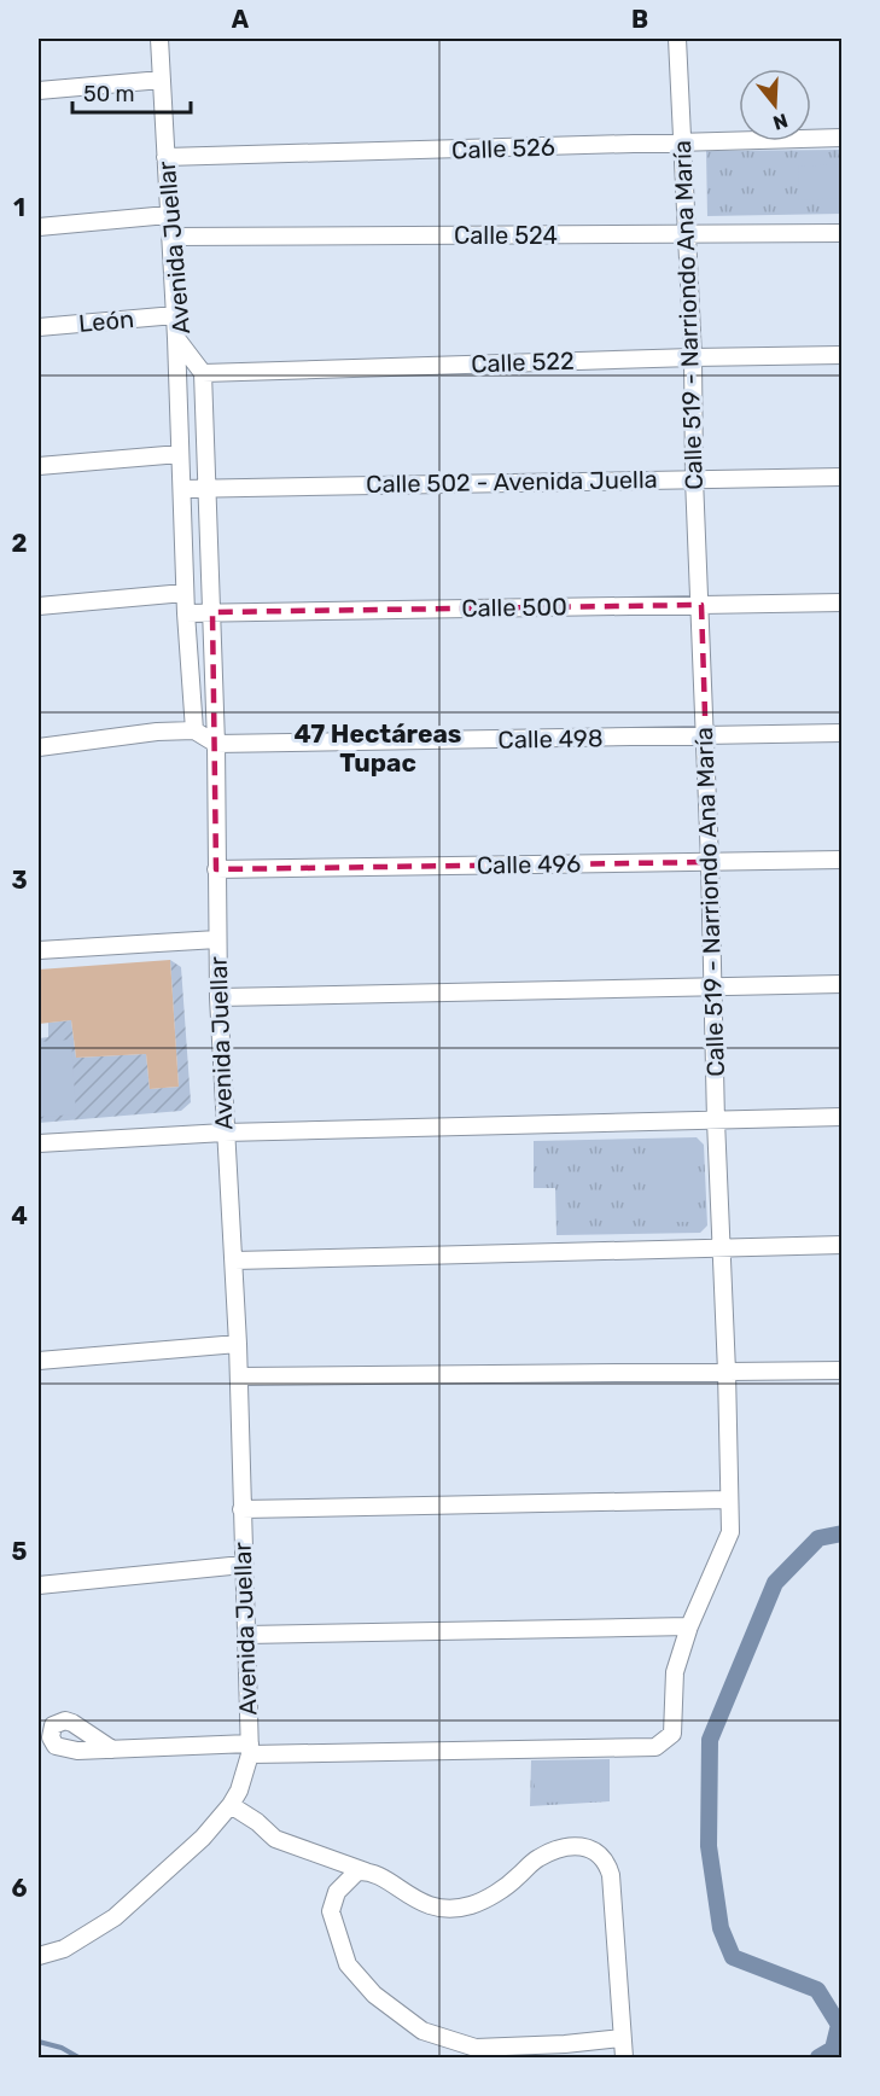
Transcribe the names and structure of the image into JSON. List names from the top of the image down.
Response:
{
  "streets": {
    "street": [
      "Calle 526",
      "Calle 524",
      "Avenida Juellar",
      "Calle 519 - Narriondo Ana María",
      "León",
      "Calle 522",
      "Calle 502 - Avenida Juella",
      "Calle 500",
      "Calle 498",
      "Calle 496"
    ]
  },
  "crossings": [
    ["Calle 526", "Avenida Juellar"],
    ["Calle 526", "Calle 519 - Narriondo Ana María"],
    ["Calle 524", "Avenida Juellar"],
    ["Calle 524", "Calle 519 - Narriondo Ana María"],
    ["Avenida Juellar", "Calle 519 - Narriondo Ana María"],
    ["Avenida Juellar", "León"],
    ["Avenida Juellar", "Calle 522"],
    ["Avenida Juellar", "Calle 502 - Avenida Juella"],
    ["Avenida Juellar", "Calle 500"],
    ["Avenida Juellar", "Calle 498"],
    ["Avenida Juellar", "Calle 496"],
    ["Calle 519 - Narriondo Ana María", "Calle 522"],
    ["Calle 519 - Narriondo Ana María", "Calle 502 - Avenida Juella"],
    ["Calle 519 - Narriondo Ana María", "Calle 500"],
    ["Calle 519 - Narriondo Ana María", "Calle 498"],
    ["Calle 519 - Narriondo Ana María", "Calle 496"]
  ],
  "districts": ["47 Hectáreas Tupac"],
  "scale_bar": "50 m",
  "north": "bottom",
  "grid": {
    "columns": ["A", "B"],
    "rows": [
      "1",
      "2",
      "3",
      "4",
      "5",
      "6"
    ]
  }
}
